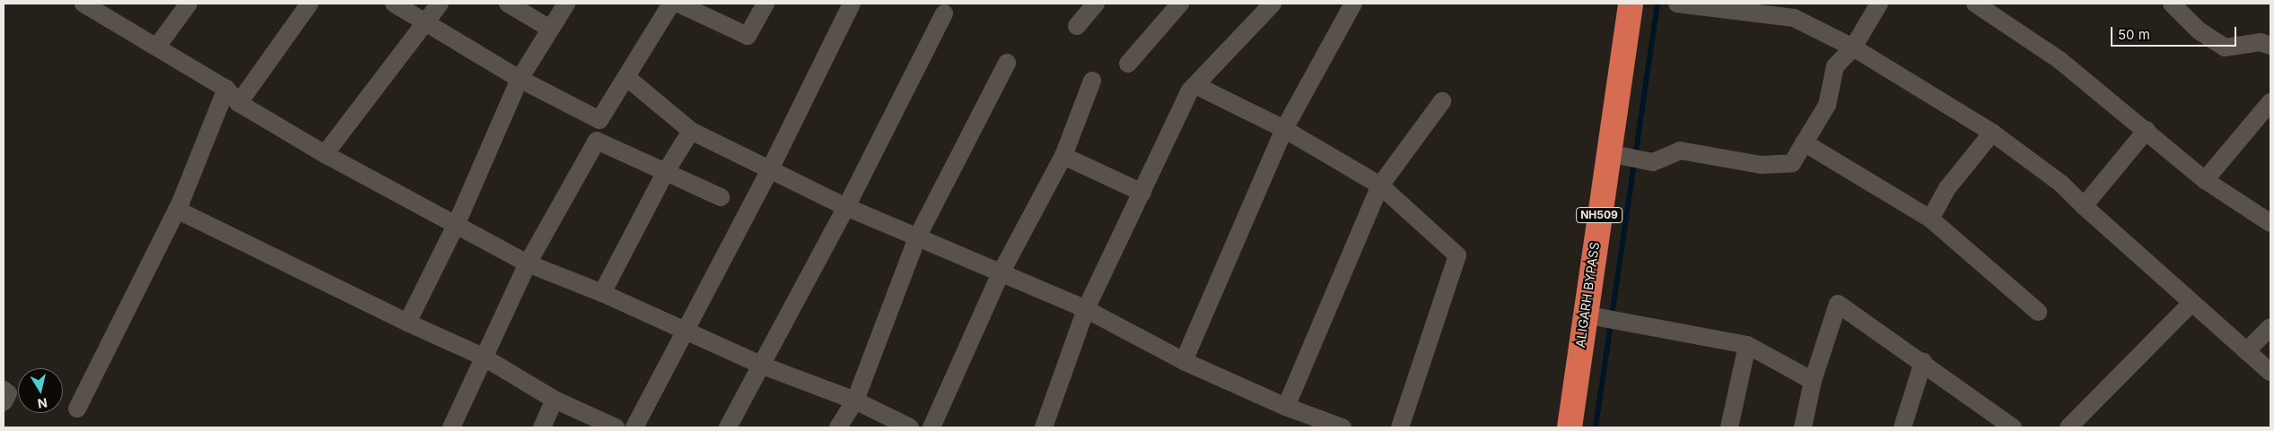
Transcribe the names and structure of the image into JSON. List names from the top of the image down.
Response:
{
  "streets": {
    "highway": ["NH509", "ALIGARH BYPASS"]
  },
  "scale_bar": "50 m",
  "north": "bottom"
}
